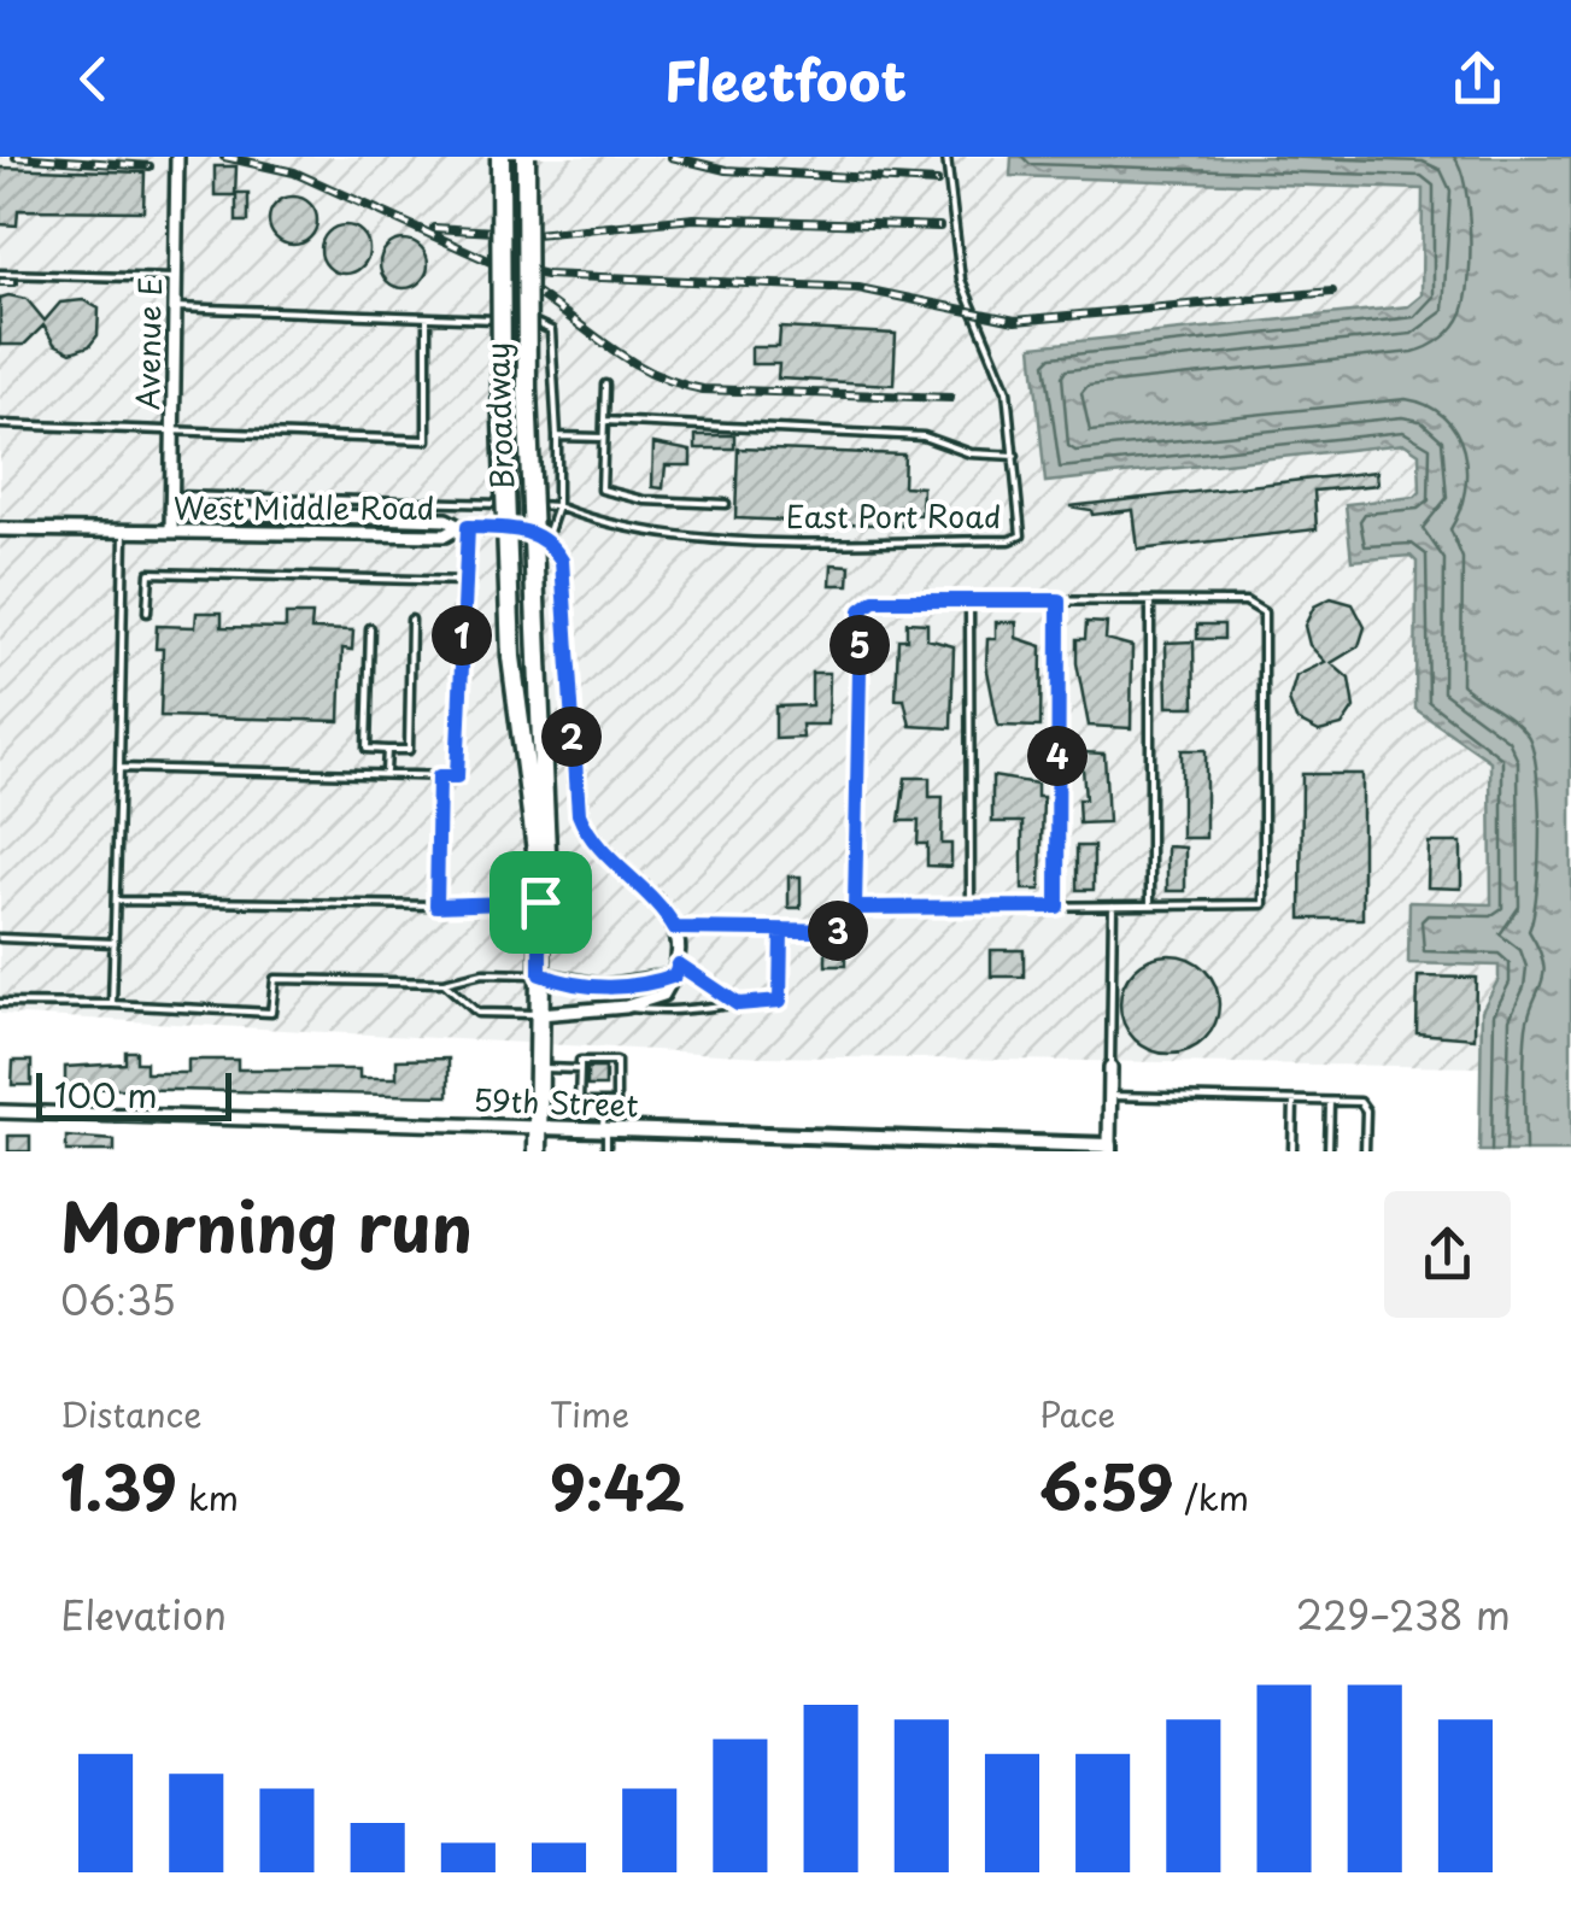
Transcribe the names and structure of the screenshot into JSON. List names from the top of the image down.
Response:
{
  "streets": {
    "main road": ["Broadway"],
    "street": ["Avenue E", "West Middle Road", "59th Street"],
    "lane": ["East Port Road"]
  },
  "crossings": [
    ["Avenue E", "West Middle Road"],
    ["Broadway", "59th Street"]
  ],
  "scale_bar": "100 m",
  "page": {
    "header": "Fleetfoot",
    "pins": [
      "1",
      "5",
      "2",
      "4",
      "3"
    ],
    "scale": "100 m",
    "heading": ["Morning run", "06:35"],
    "stats": [
      ["Distance", "1.39 km"],
      ["Time", "9:42"],
      ["Pace", "6:59 /km"]
    ],
    "chart": ["Elevation", "229–238 m"]
  }
}
